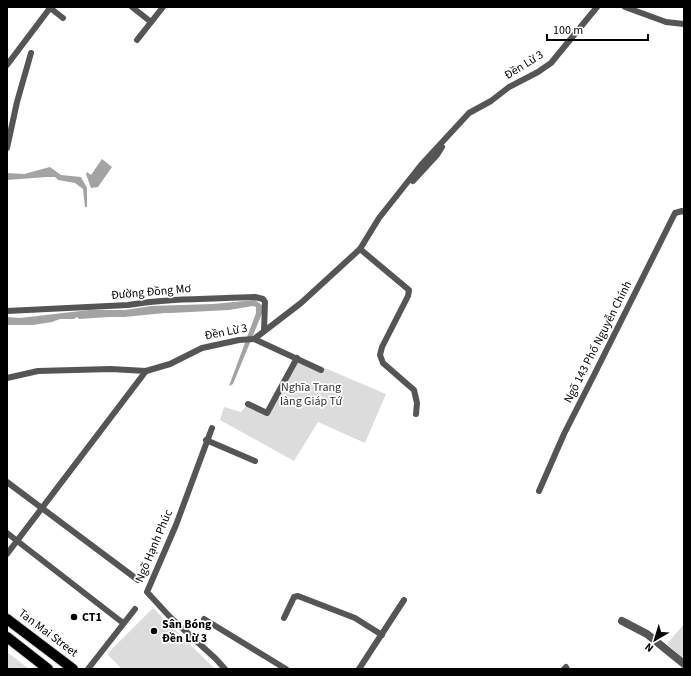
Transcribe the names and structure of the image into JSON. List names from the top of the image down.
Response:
{
  "streets": {
    "main road": ["Tan Mai Street"],
    "street": [
      "Đền Lừ 3",
      "Đường Đồng Mơ",
      "Ngõ 143 Phố Nguyễn Chính",
      "Ngõ Hạnh Phúc"
    ]
  },
  "crossings": [
    ["Đền Lừ 3", "Đường Đồng Mơ"]
  ],
  "parks": ["Nghĩa Trang làng Giáp Tứ"],
  "places": ["CT1", "Sân Bóng Đền Lừ 3"],
  "scale_bar": "100 m",
  "north": "bottom left"
}
